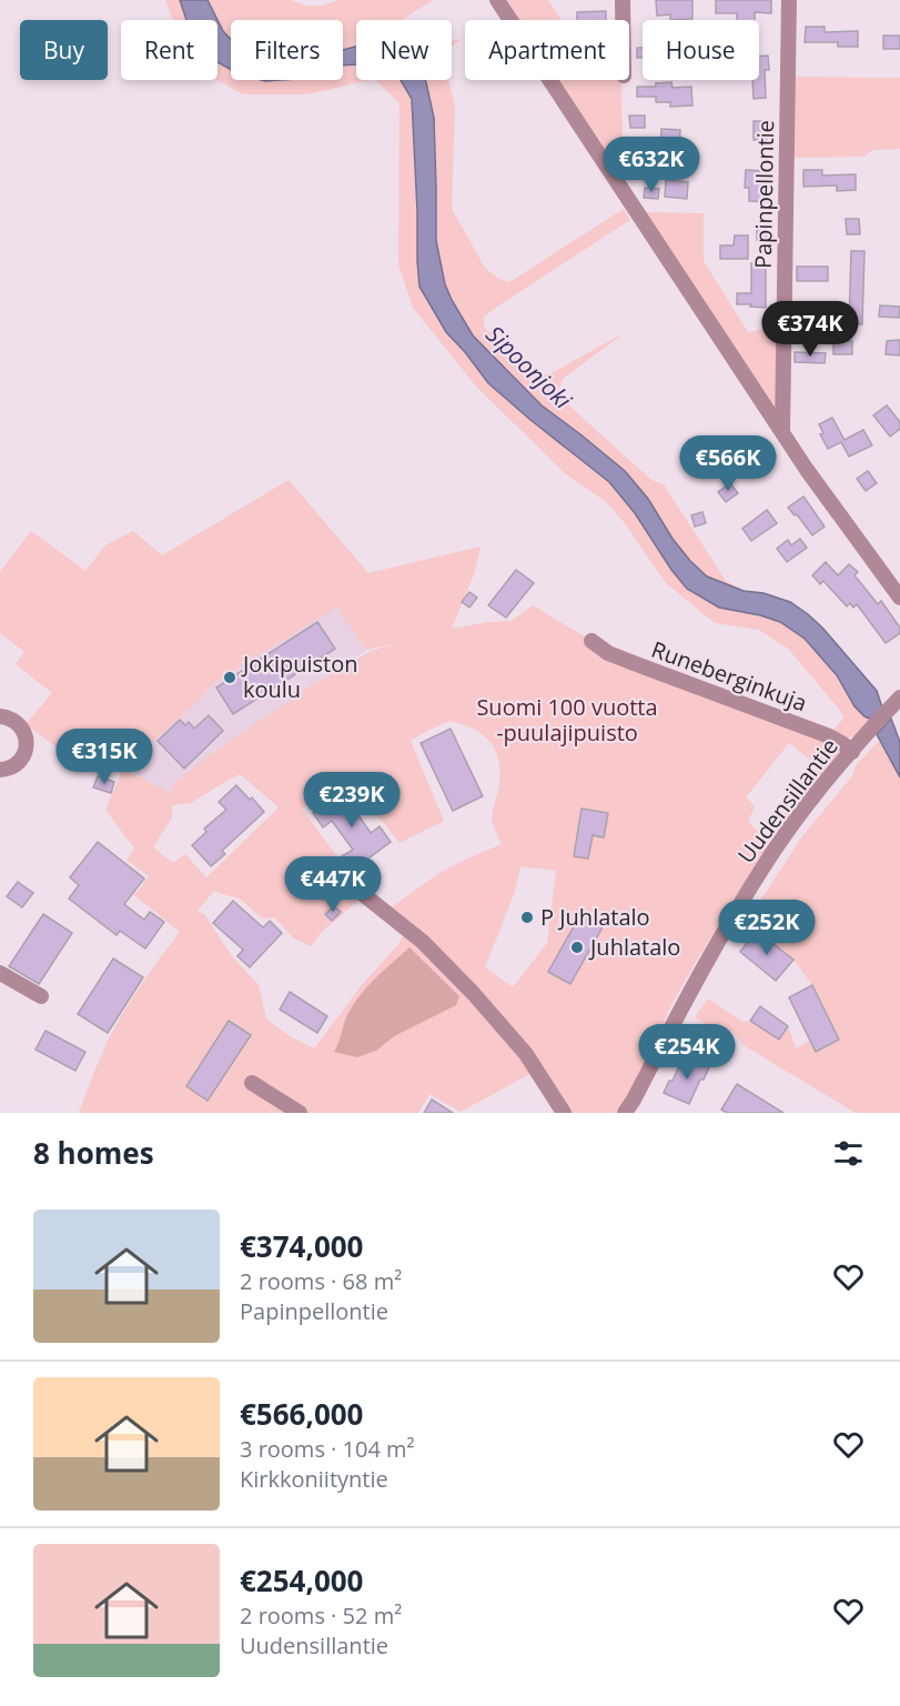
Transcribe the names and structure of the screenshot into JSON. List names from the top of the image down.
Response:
{
  "streets": {
    "street": ["Papinpellontie", "Runeberginkuja", "Uudensillantie"]
  },
  "crossings": [
    ["Runeberginkuja", "Uudensillantie"]
  ],
  "water": ["Sipoonjoki"],
  "parks": ["Suomi 100 vuotta -puulajipuisto"],
  "places": ["Jokipuiston koulu", "P Juhlatalo", "Juhlatalo"],
  "page": {
    "chip": [
      "Buy",
      "Rent",
      "Filters",
      "New",
      "Apartment",
      "House"
    ],
    "price": [
      "€632K",
      "€374K",
      "€566K",
      "€315K",
      "€239K",
      "€447K",
      "€252K",
      "€254K"
    ],
    "heading": "8 homes",
    "list": [
      {
        "name": "€374,000",
        "note": "2 rooms · 68 m² · Papinpellontie"
      },
      {
        "name": "€566,000",
        "note": "3 rooms · 104 m² · Kirkkoniityntie"
      },
      {
        "name": "€254,000",
        "note": "2 rooms · 52 m² · Uudensillantie"
      }
    ]
  }
}
